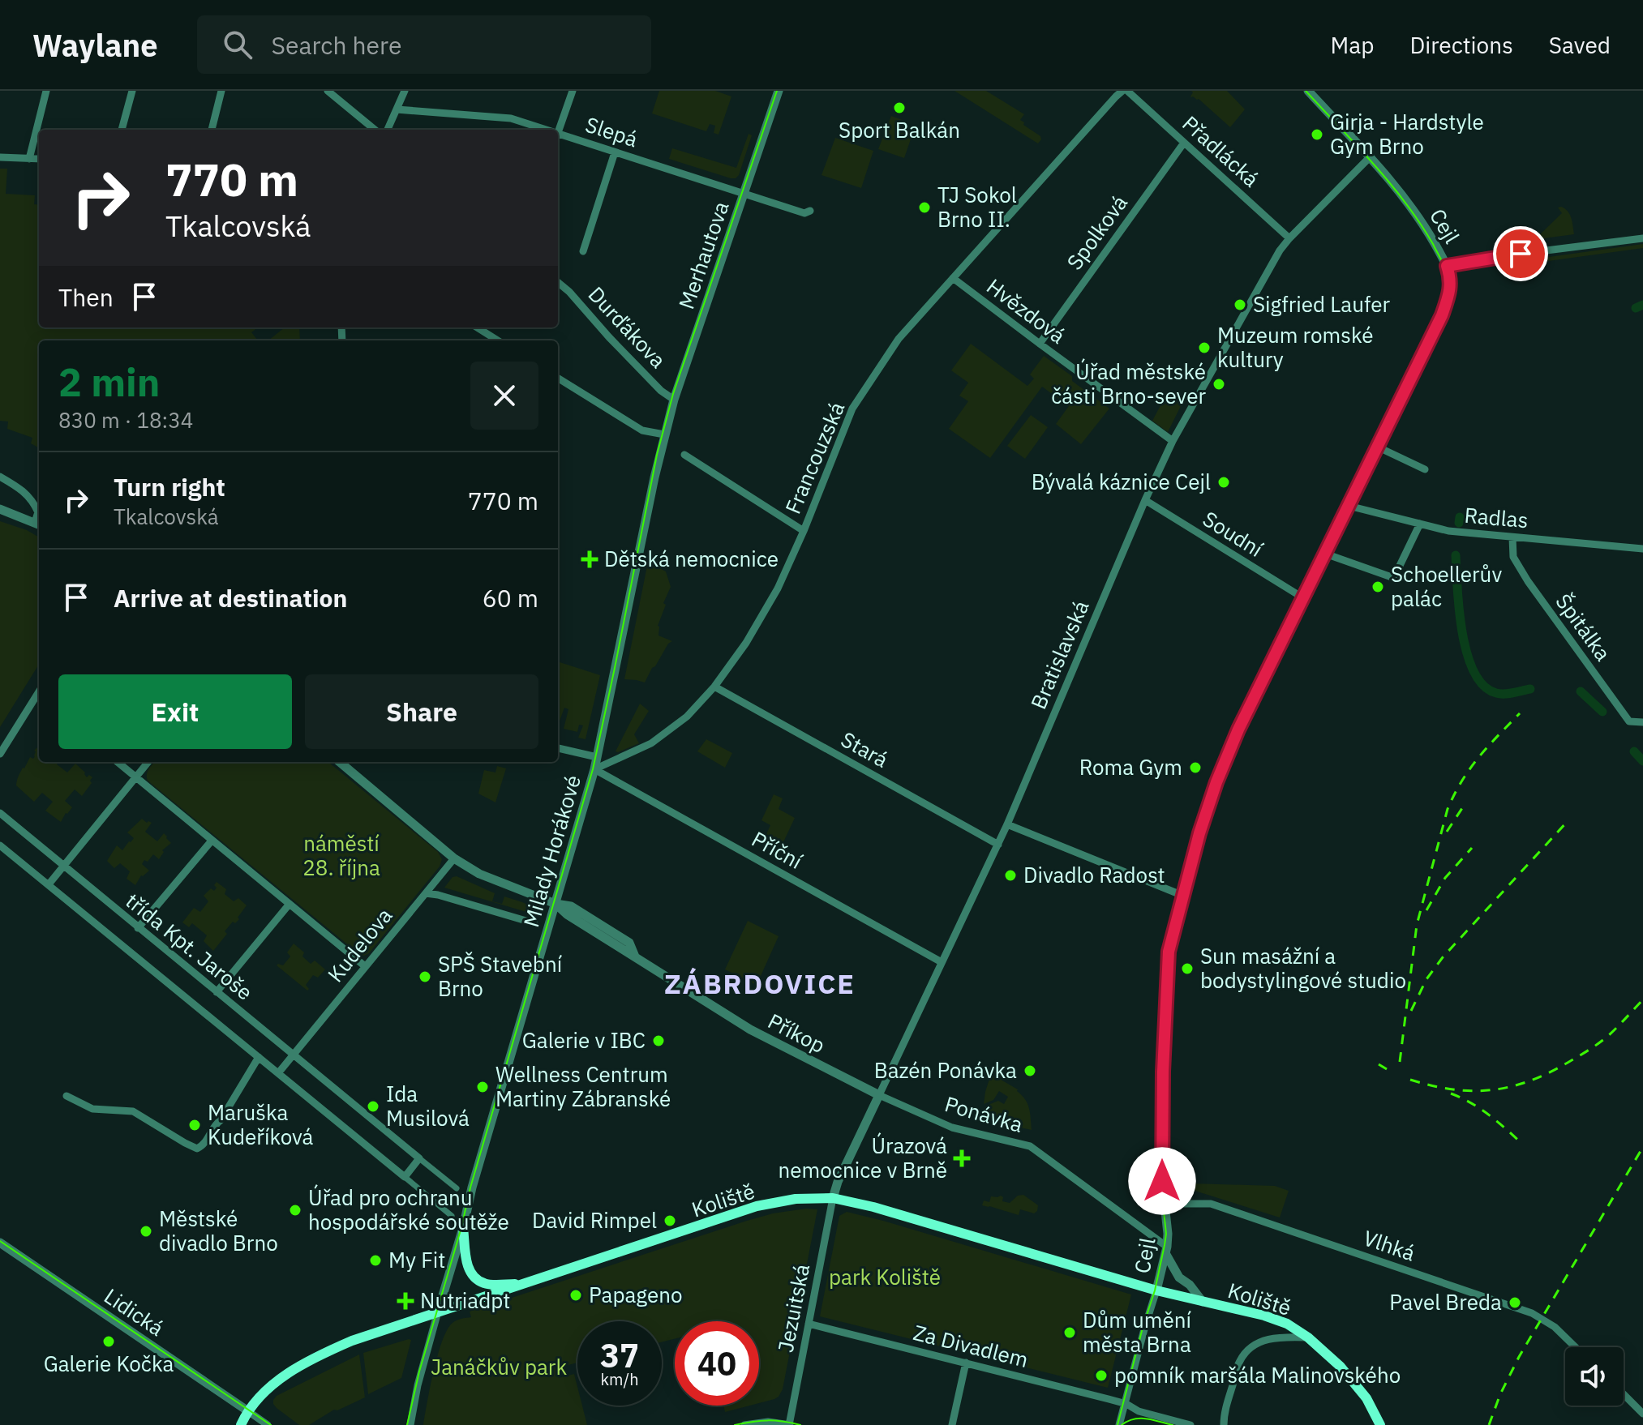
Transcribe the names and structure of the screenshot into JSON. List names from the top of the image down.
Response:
{
  "streets": {
    "main road": ["Koliště"],
    "street": [
      "Slepá",
      "Přadlácká",
      "Cejl",
      "Spolková",
      "Merhautova",
      "Hvězdová",
      "Durďákova",
      "Francouzská",
      "Radlas",
      "Soudní",
      "Špitálka",
      "Bratislavská",
      "Stará",
      "Příční",
      "Milady Horákové",
      "Kudelova",
      "třída Kpt. Jaroše",
      "Příkop",
      "Ponávka",
      "Vlhká",
      "Jezuitská",
      "Lidická",
      "Za Divadlem"
    ]
  },
  "crossings": [
    ["Slepá", "Merhautova"],
    ["Přadlácká", "Spolková"],
    ["Přadlácká", "Bratislavská"],
    ["Cejl", "Radlas"],
    ["Cejl", "Soudní"],
    ["Cejl", "Bratislavská"],
    ["Cejl", "Ponávka"],
    ["Cejl", "Koliště"],
    ["Cejl", "Vlhká"],
    ["Spolková", "Hvězdová"],
    ["Merhautova", "Durďákova"],
    ["Merhautova", "Milady Horákové"],
    ["Hvězdová", "Francouzská"],
    ["Hvězdová", "Bratislavská"],
    ["Francouzská", "Stará"],
    ["Francouzská", "Příční"],
    ["Francouzská", "Milady Horákové"],
    ["Radlas", "Špitálka"],
    ["Soudní", "Bratislavská"],
    ["Bratislavská", "Stará"],
    ["Bratislavská", "Příční"],
    ["Bratislavská", "Příkop"],
    ["Bratislavská", "Ponávka"],
    ["Bratislavská", "Koliště"],
    ["Bratislavská", "Jezuitská"],
    ["Příční", "Milady Horákové"],
    ["Milady Horákové", "Příkop"],
    ["Milady Horákové", "Koliště"],
    ["Kudelova", "třída Kpt. Jaroše"],
    ["Příkop", "Ponávka"],
    ["Koliště", "Jezuitská"],
    ["Koliště", "Lidická"],
    ["Jezuitská", "Za Divadlem"]
  ],
  "districts": ["ZÁBRDOVICE"],
  "parks": ["náměstí 28. října", "park Koliště", "Janáčkův park"],
  "places": {
    "other": [
      "Sport Balkán",
      "Girja - Hardstyle Gym Brno",
      "TJ Sokol Brno II.",
      "Sigfried Laufer",
      "Muzeum romské kultury",
      "Úřad městské části Brno-sever",
      "Bývalá káznice Cejl",
      "Schoellerův palác",
      "Roma Gym",
      "Divadlo Radost",
      "Sun masážní a bodystylingové studio",
      "SPŠ Stavební Brno",
      "Galerie v IBC",
      "Bazén Ponávka",
      "Wellness Centrum Martiny Zábranské",
      "Ida Musilová",
      "Maruška Kudeříková",
      "Úřad pro ochranu hospodářské soutěže",
      "David Rimpel",
      "Městské divadlo Brno",
      "My Fit",
      "Papageno",
      "Pavel Breda",
      "Dům umění města Brna",
      "Galerie Kočka",
      "pomník maršála Malinovského"
    ],
    "health": ["Dětská nemocnice", "Úrazová nemocnice v Brně", "Nutriadpt"]
  },
  "page": {
    "header": "Waylane",
    "search": "Search here",
    "nav": ["Map", "Directions", "Saved"],
    "turn": ["770 m", "Tkalcovská"],
    "then": "Then",
    "heading": ["2 min", "830 m · 18:34"],
    "list": [
      {
        "name": "Turn right",
        "note": "Tkalcovská",
        "value": "770 m"
      },
      {
        "name": "Arrive at destination",
        "value": "60 m"
      }
    ],
    "buttons": ["Exit", "Share"],
    "speed": "37 km/h",
    "limit": "40"
  }
}
